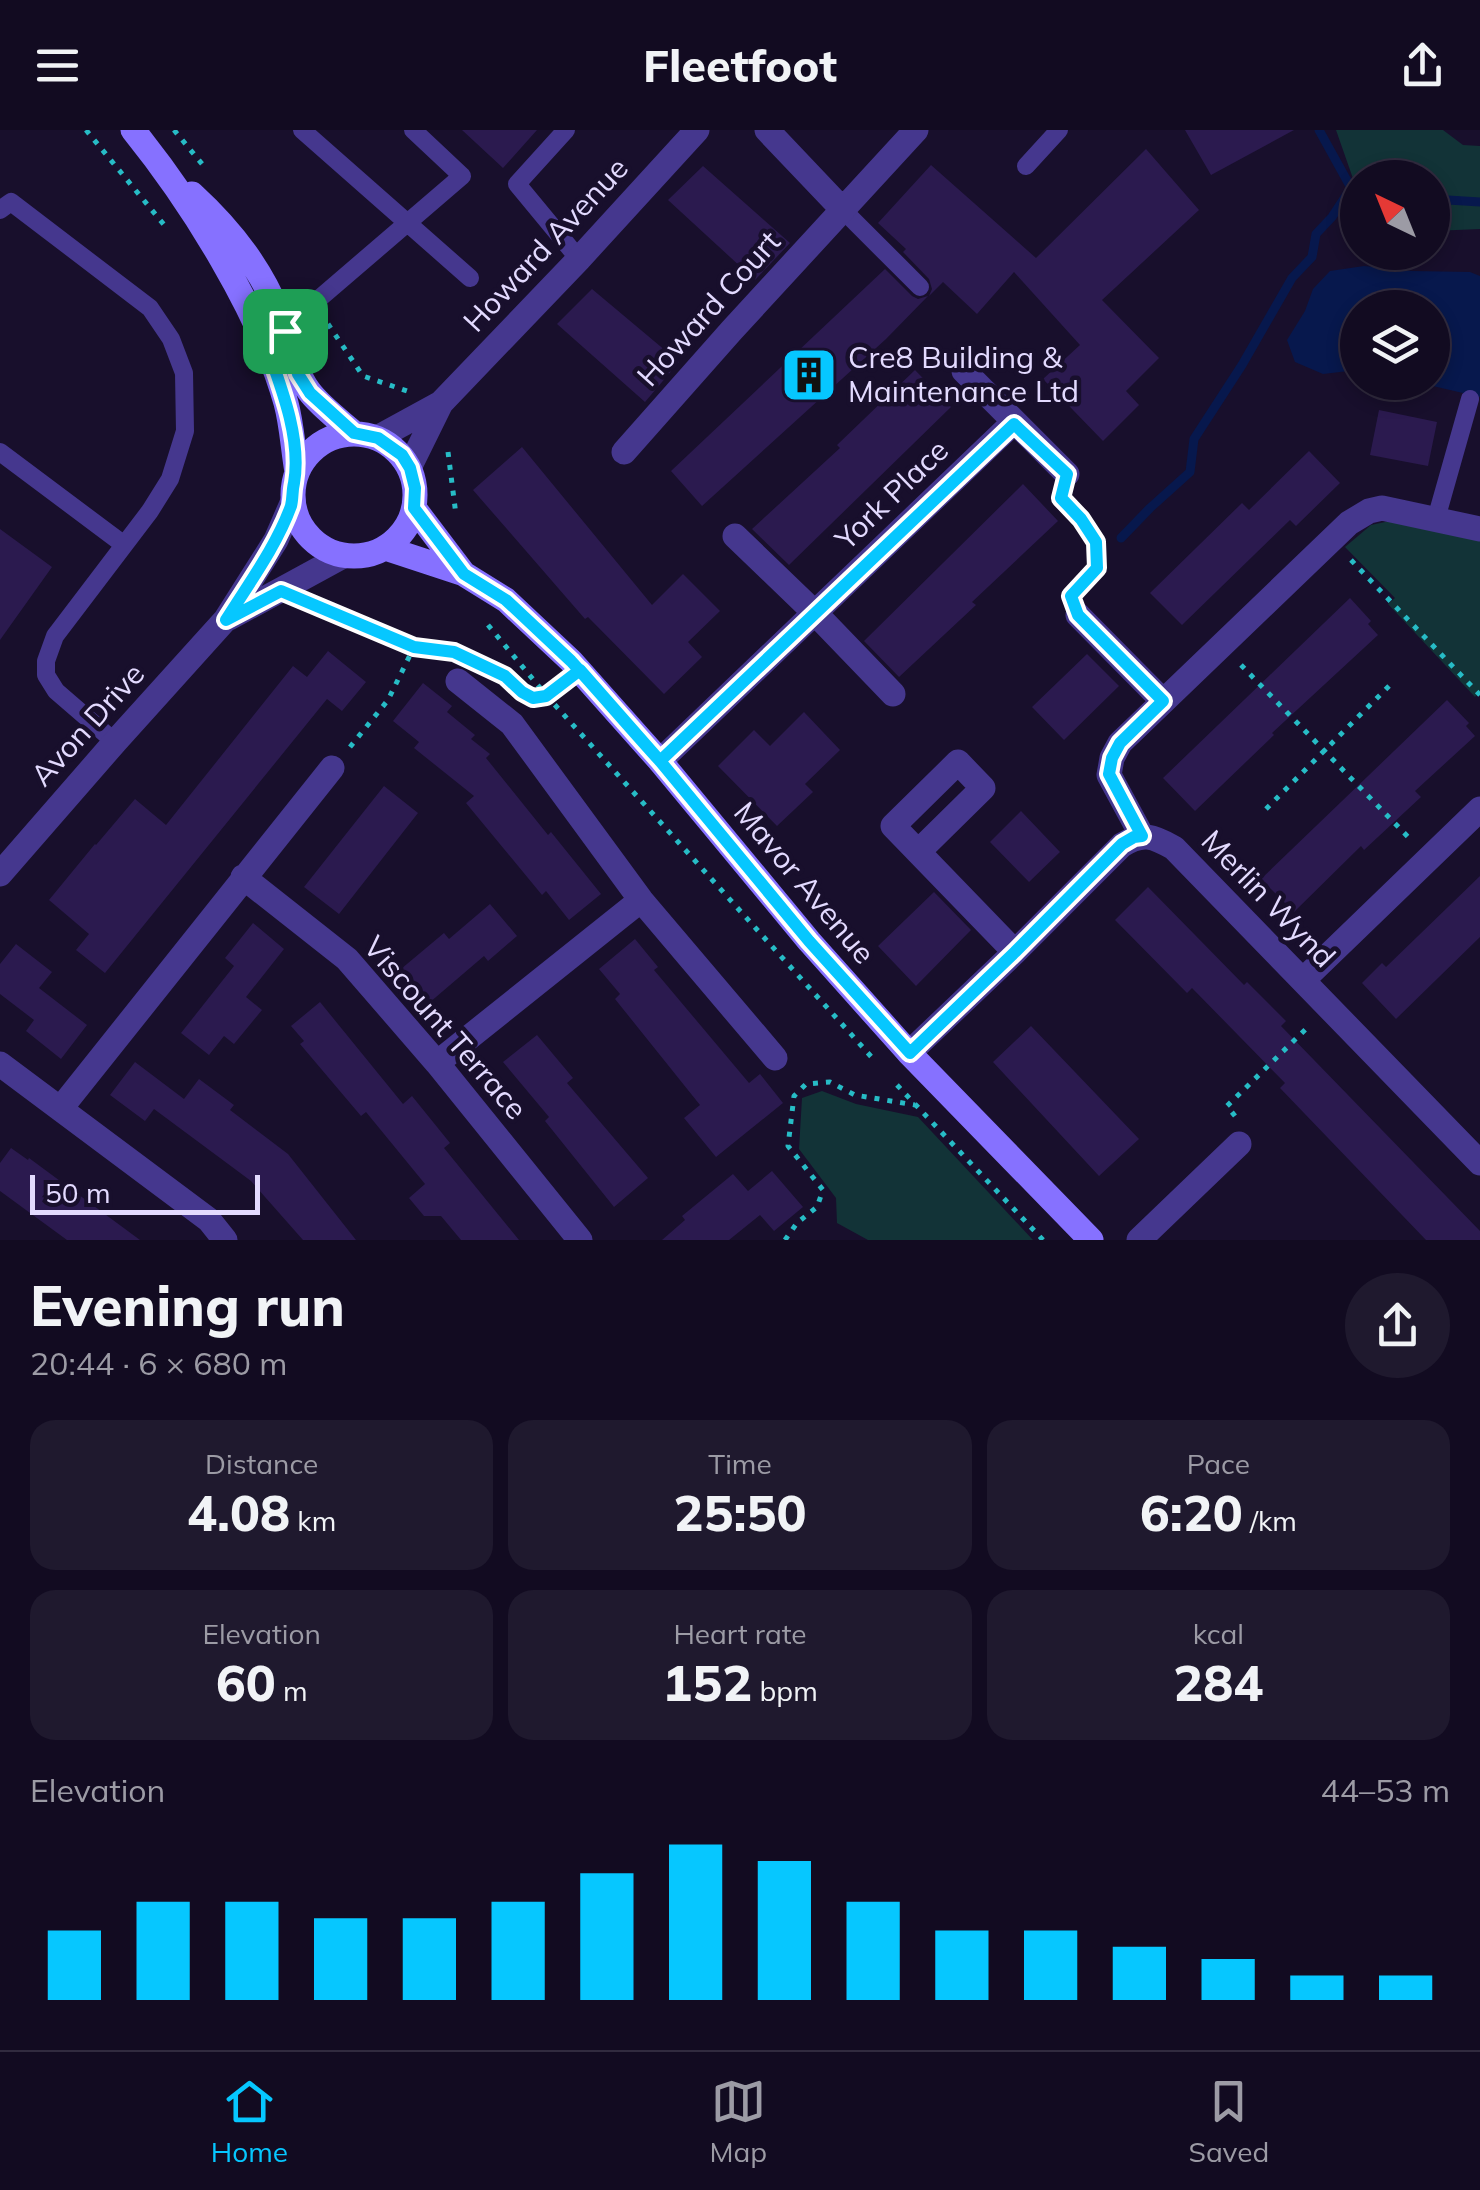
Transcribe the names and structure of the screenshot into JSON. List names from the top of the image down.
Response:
{
  "streets": {
    "street": [
      "Howard Avenue",
      "Howard Court",
      "York Place",
      "Avon Drive",
      "Mavor Avenue",
      "Merlin Wynd",
      "Viscount Terrace"
    ]
  },
  "crossings": [
    ["Howard Avenue", "Avon Drive"],
    ["Howard Avenue", "Mavor Avenue"],
    ["York Place", "Mavor Avenue"],
    ["Avon Drive", "Mavor Avenue"]
  ],
  "places": {
    "building": ["Cre8 Building & Maintenance Ltd"]
  },
  "scale_bar": "50 m",
  "north": "top left",
  "page": {
    "header": "Fleetfoot",
    "scale": "50 m",
    "heading": ["Evening run", "20:44 · 6 × 680 m"],
    "stats": [
      ["Distance", "4.08 km"],
      ["Time", "25:50"],
      ["Pace", "6:20 /km"],
      ["Elevation", "60 m"],
      ["Heart rate", "152 bpm"],
      ["kcal", "284"]
    ],
    "chart": ["Elevation", "44–53 m"],
    "tabs": ["Home", "Map", "Saved"]
  }
}
